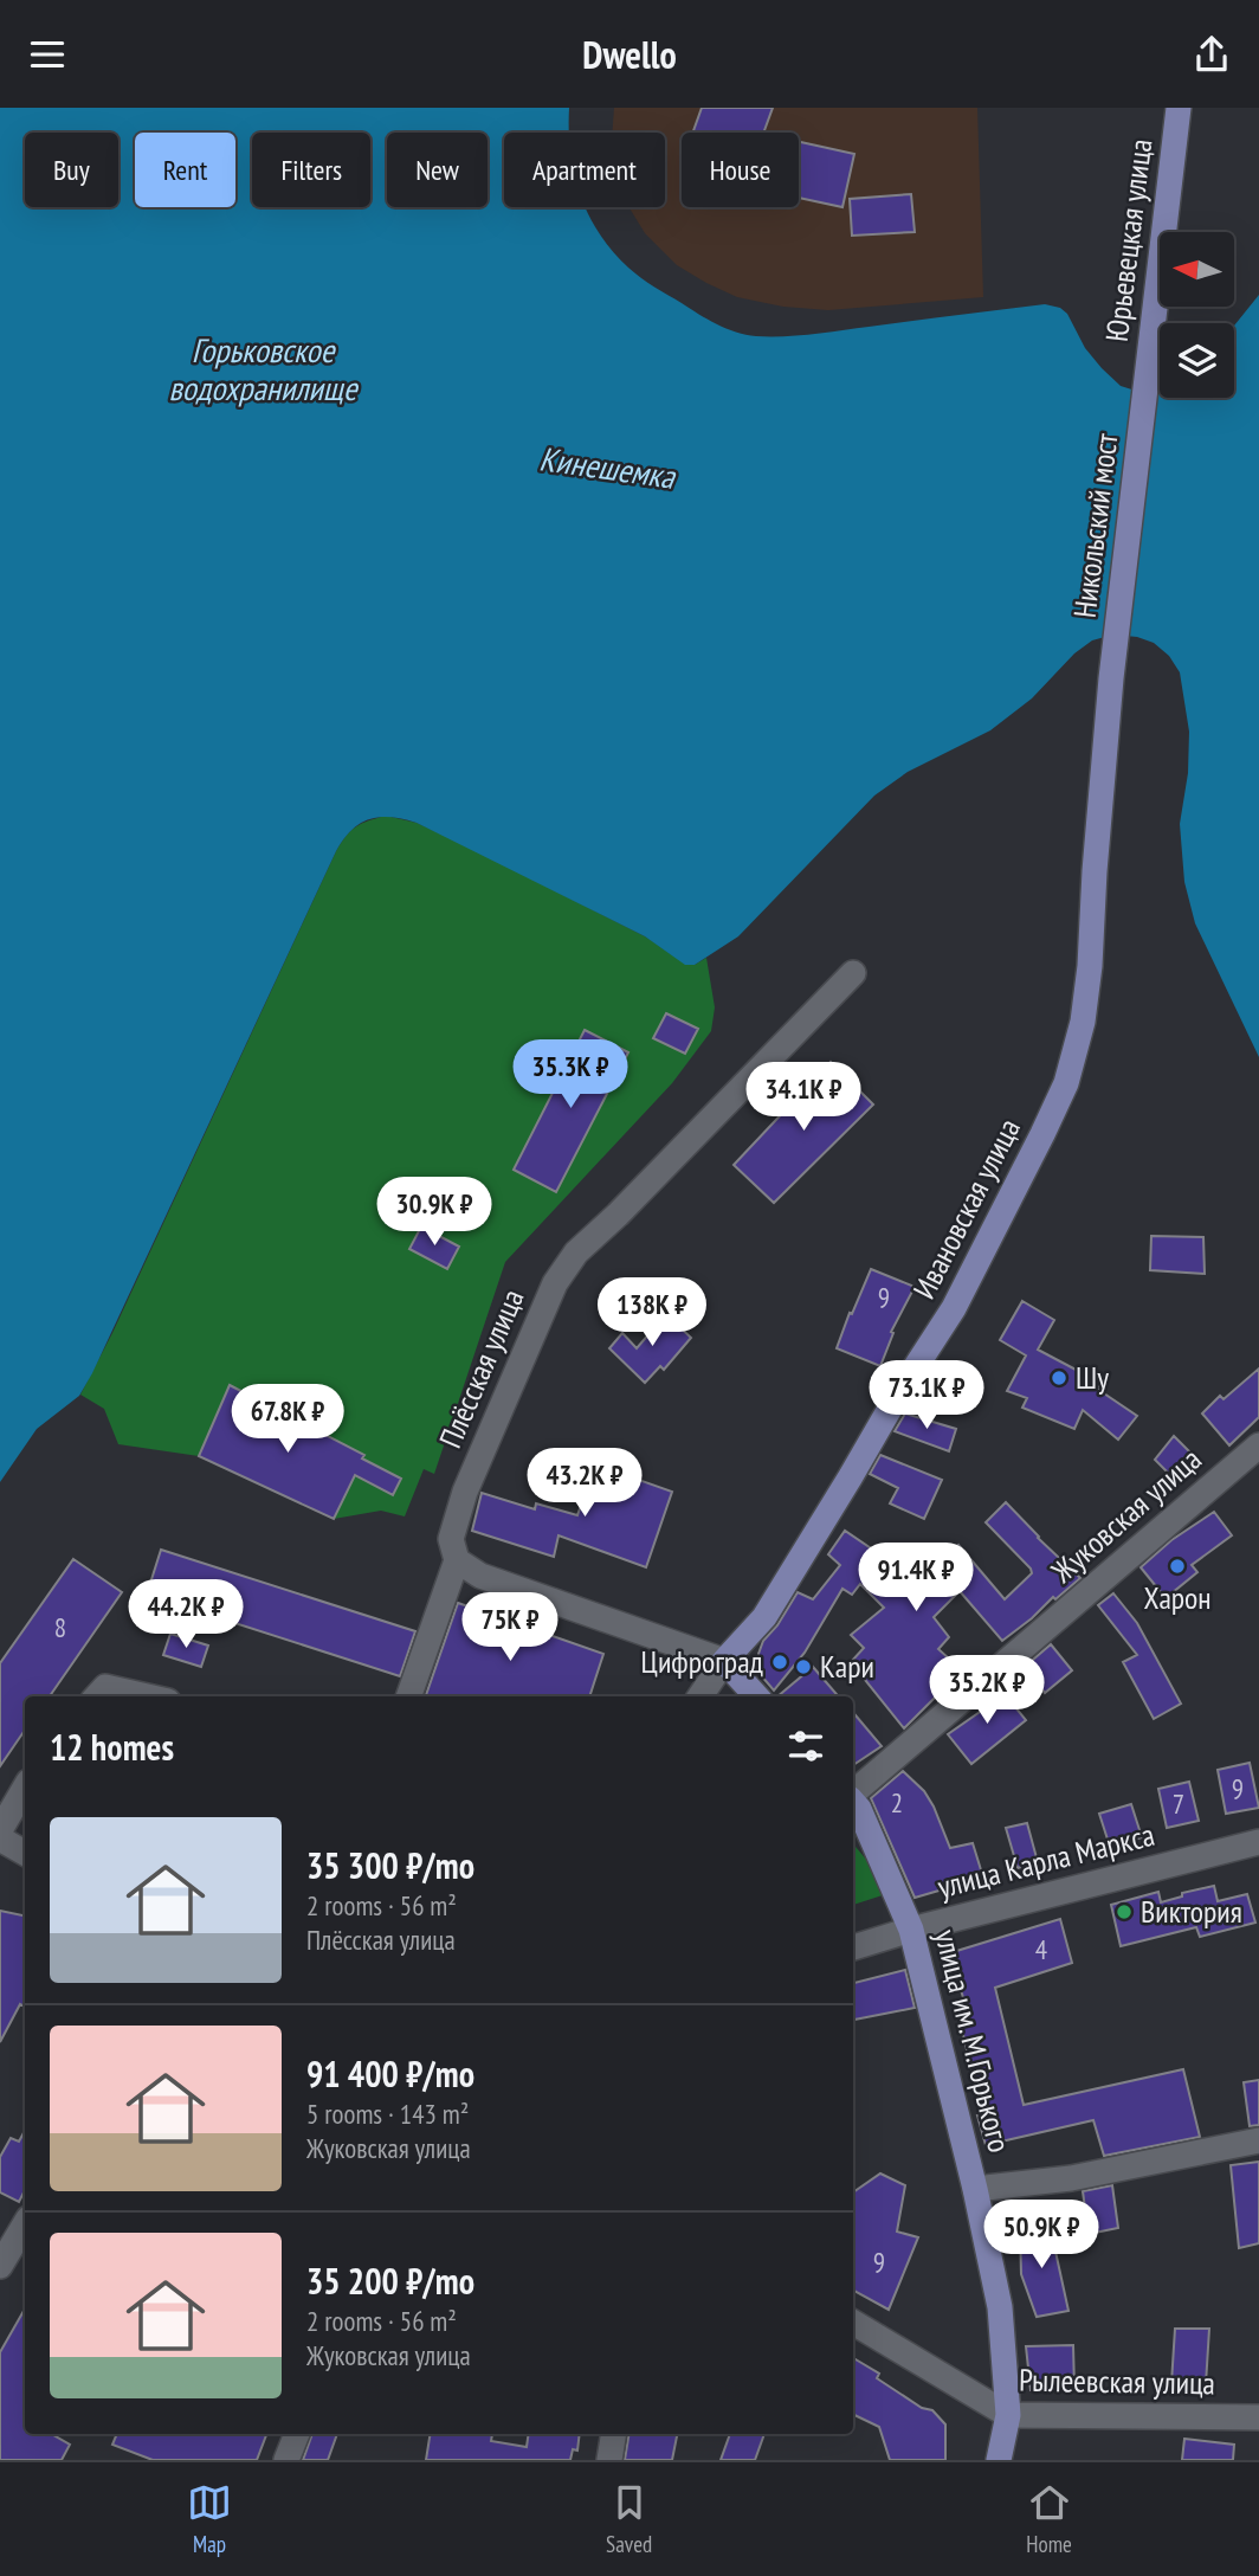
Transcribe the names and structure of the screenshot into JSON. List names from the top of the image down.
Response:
{
  "streets": {
    "main road": [
      "Юрьевецкая улица",
      "Никольский мост",
      "Ивановская улица",
      "улица им. М.Горького"
    ],
    "street": [
      "Плёсская улица",
      "Жуковская улица",
      "улица Карла Маркса",
      "Рылеевская улица"
    ]
  },
  "crossings": [
    ["Юрьевецкая улица", "Никольский мост"],
    ["Никольский мост", "Ивановская улица"],
    ["улица Карла Маркса", "улица им. М.Горького"],
    ["улица им. М.Горького", "Рылеевская улица"]
  ],
  "water": ["Горьковское водохранилище", "Кинешемка"],
  "places": [
    "Шу",
    "Харон",
    "Цифроград",
    "Кари",
    "Виктория"
  ],
  "house_numbers": [
    "9",
    "8",
    "9",
    "2",
    "7",
    "4",
    "9"
  ],
  "north": "left",
  "page": {
    "header": "Dwello",
    "chip": [
      "Buy",
      "Rent",
      "Filters",
      "New",
      "Apartment",
      "House"
    ],
    "price": [
      "35.3K ₽",
      "34.1K ₽",
      "30.9K ₽",
      "138K ₽",
      "73.1K ₽",
      "67.8K ₽",
      "43.2K ₽",
      "91.4K ₽",
      "44.2K ₽",
      "75K ₽",
      "35.2K ₽",
      "50.9K ₽"
    ],
    "heading": "12 homes",
    "list": [
      {
        "name": "35 300 ₽/mo",
        "note": "2 rooms · 56 m² · Плёсская улица"
      },
      {
        "name": "91 400 ₽/mo",
        "note": "5 rooms · 143 m² · Жуковская улица"
      },
      {
        "name": "35 200 ₽/mo",
        "note": "2 rooms · 56 m² · Жуковская улица"
      }
    ],
    "tabs": ["Map", "Saved", "Home"]
  }
}
